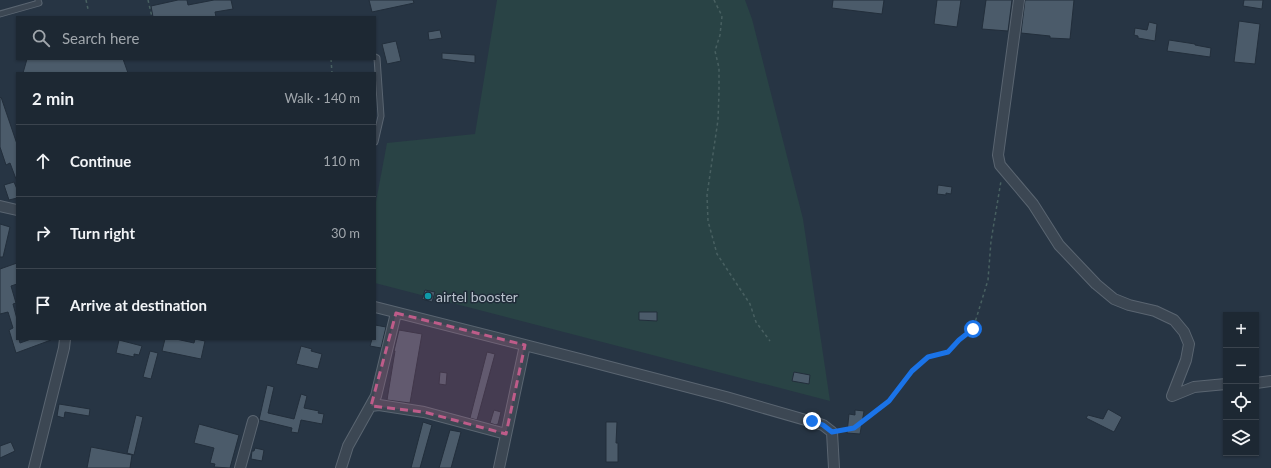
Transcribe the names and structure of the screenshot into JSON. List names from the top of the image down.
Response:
{
  "places": ["airtel booster"],
  "page": {
    "search": "Search here",
    "heading": ["2 min", "Walk · 140 m"],
    "list": [
      ["Continue", "110 m"],
      ["Turn right", "30 m"],
      "Arrive at destination"
    ],
    "map_buttons": ["+", "−"]
  }
}
